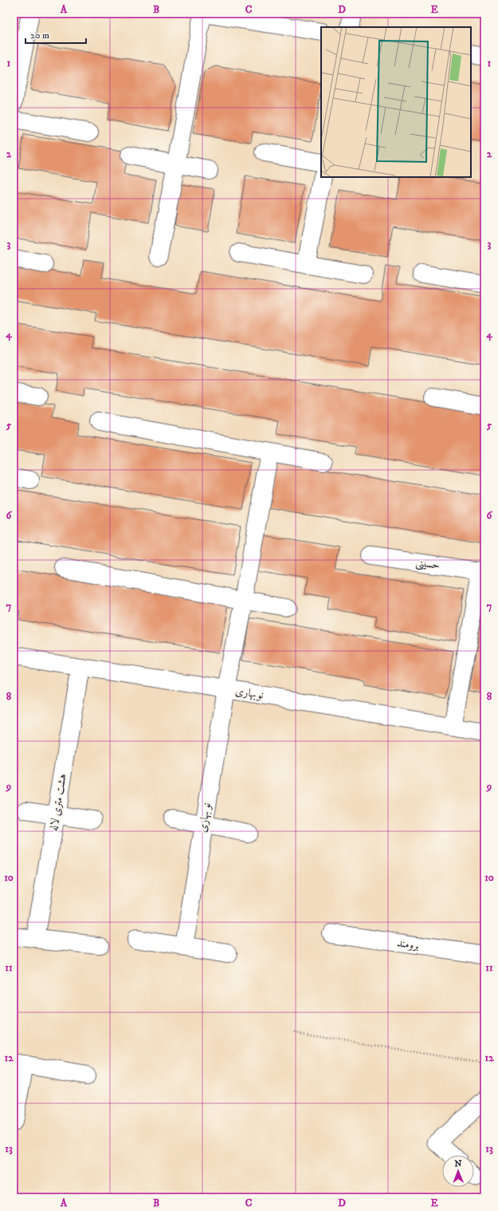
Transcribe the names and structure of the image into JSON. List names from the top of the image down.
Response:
{
  "streets": {
    "street": [
      "حسینی",
      "نوبهاری",
      "هشت متری لاله",
      "نو بهاری",
      "برومند"
    ]
  },
  "crossings": [
    ["نوبهاری", "هشت متری لاله"],
    ["نوبهاری", "نو بهاری"]
  ],
  "scale_bar": "20 m",
  "north": "top",
  "grid": {
    "columns": [
      "A",
      "B",
      "C",
      "D",
      "E"
    ],
    "rows": [
      "1",
      "2",
      "3",
      "4",
      "5",
      "6",
      "7",
      "8",
      "9",
      "10",
      "11",
      "12",
      "13"
    ]
  }
}
